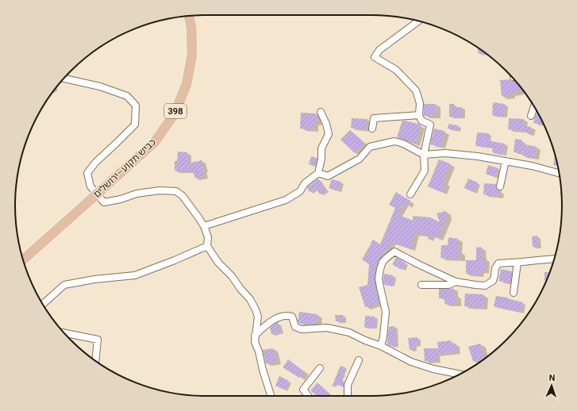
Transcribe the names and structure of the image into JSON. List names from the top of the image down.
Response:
{
  "streets": {
    "main road": ["398", "כביש תקוע–ירושלים"]
  },
  "north": "top"
}
